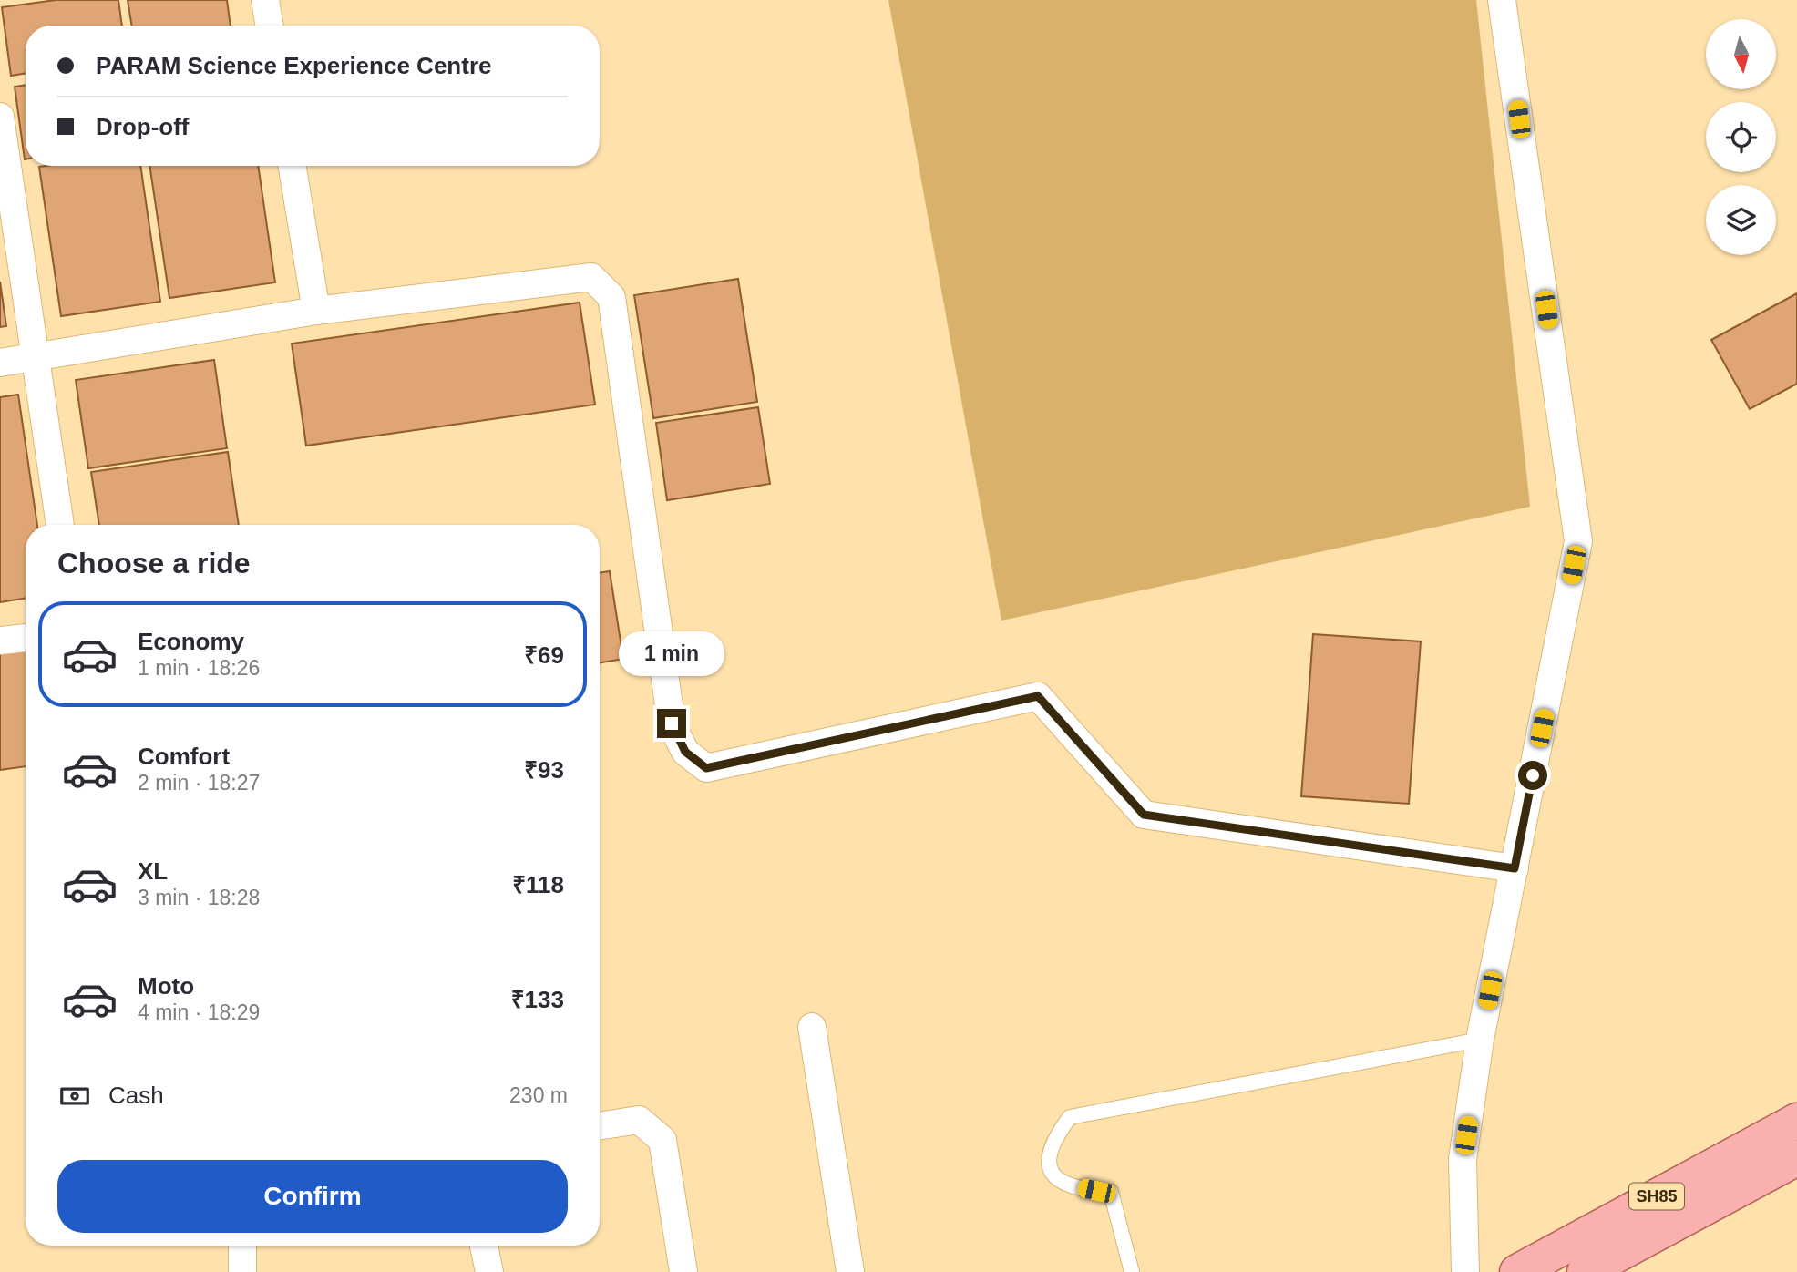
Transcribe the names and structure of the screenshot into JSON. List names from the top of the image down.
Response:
{
  "streets": {
    "main road": ["SH85"]
  },
  "north": "bottom",
  "page": {
    "banner": ["PARAM Science Experience Centre", "Drop-off"],
    "heading": "Choose a ride",
    "list": [
      {
        "name": "Economy",
        "note": "1 min · 18:26",
        "value": "₹69"
      },
      {
        "name": "Comfort",
        "note": "2 min · 18:27",
        "value": "₹93"
      },
      {
        "name": "XL",
        "note": "3 min · 18:28",
        "value": "₹118"
      },
      {
        "name": "Moto",
        "note": "4 min · 18:29",
        "value": "₹133"
      }
    ],
    "bubble": "1 min",
    "pay": ["Cash", "230 m"],
    "buttons": "Confirm"
  }
}
